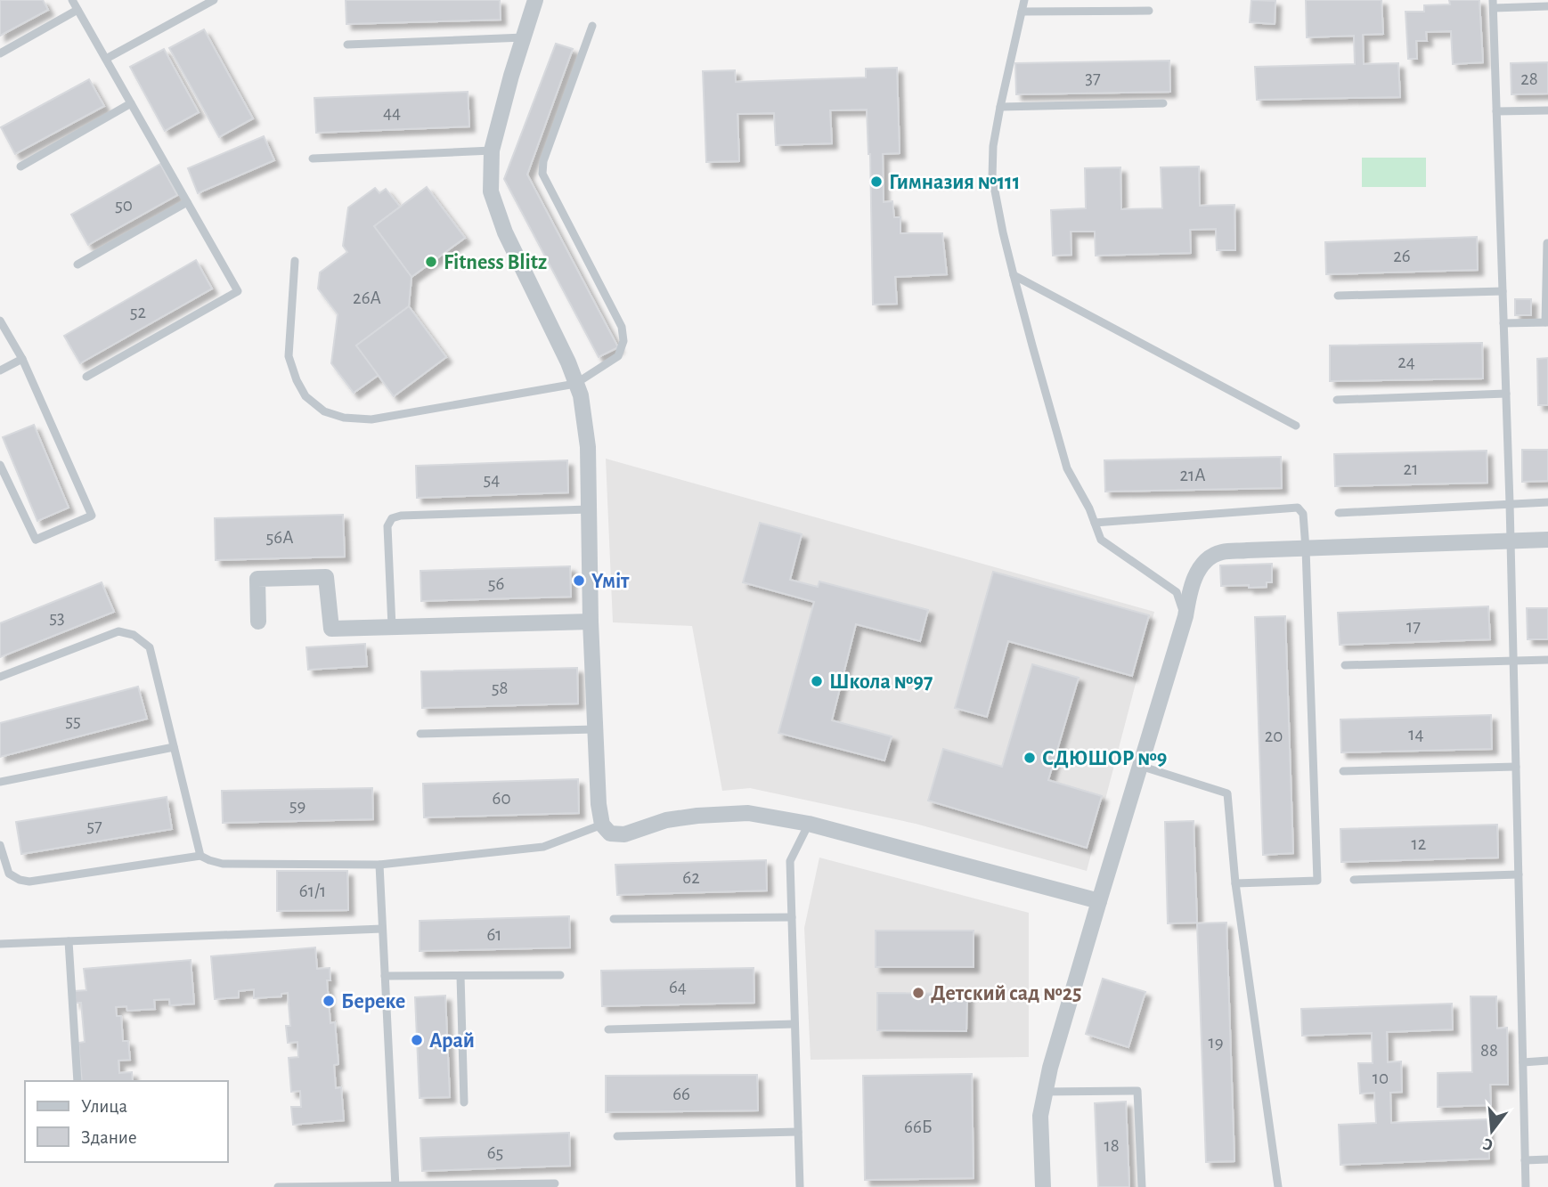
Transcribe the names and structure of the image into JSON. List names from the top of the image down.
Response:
{
  "places": [
    "Гимназия №111",
    "Fitness Blitz",
    "Үміт",
    "Школа №97",
    "СДЮШОР №9",
    "Детский сад №25",
    "Береке",
    "Арай"
  ],
  "house_numbers": [
    "37",
    "28",
    "44",
    "50",
    "26",
    "26А",
    "52",
    "24",
    "21",
    "21А",
    "54",
    "56А",
    "56",
    "53",
    "17",
    "58",
    "55",
    "14",
    "20",
    "60",
    "59",
    "57",
    "12",
    "62",
    "61/1",
    "61",
    "64",
    "19",
    "88",
    "10",
    "66",
    "66Б",
    "18",
    "65"
  ],
  "legend": ["Улица", "Здание"],
  "north": "bottom"
}
